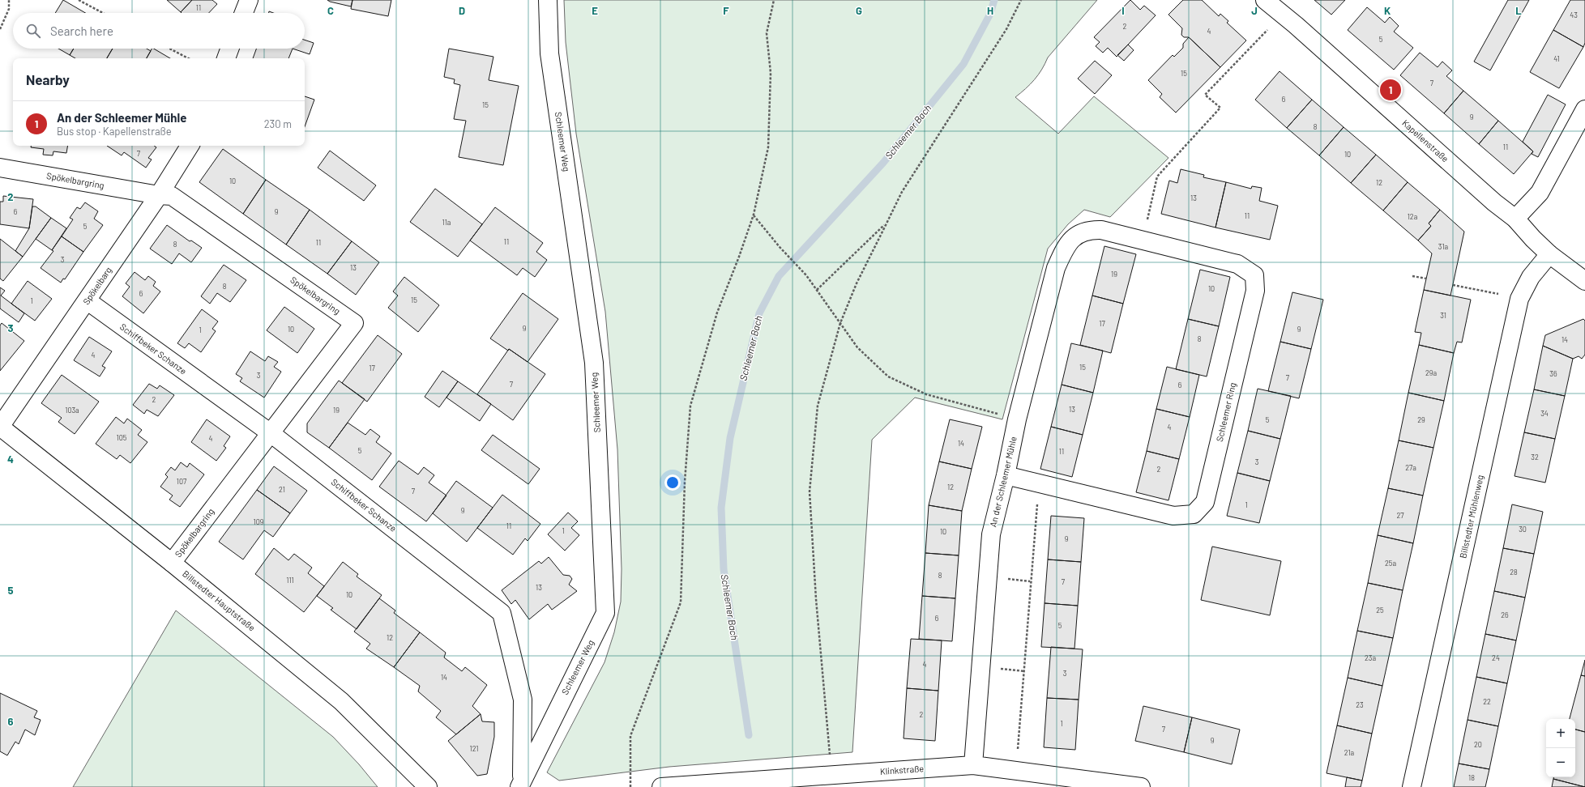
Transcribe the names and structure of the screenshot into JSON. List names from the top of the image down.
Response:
{
  "streets": {
    "street": [
      "Kapellenstraße",
      "Schleemer Weg",
      "Spökelbargring",
      "Spökelbarg",
      "Schiffbeker Schanze",
      "Schleemer Ring",
      "An der Schleemer Mühle",
      "Billstedter Mühlenweg",
      "Billstedter Hauptstraße",
      "Klinkstraße"
    ]
  },
  "crossings": [
    ["Kapellenstraße", "Billstedter Mühlenweg"],
    ["Schleemer Weg", "Schiffbeker Schanze"],
    ["Spökelbargring", "Spökelbarg"],
    ["Spökelbargring", "Schiffbeker Schanze"],
    ["Spökelbargring", "Billstedter Hauptstraße"],
    ["Spökelbarg", "Schiffbeker Schanze"],
    ["Spökelbarg", "Billstedter Hauptstraße"],
    ["Schleemer Ring", "An der Schleemer Mühle"],
    ["An der Schleemer Mühle", "Klinkstraße"]
  ],
  "water": ["Schleemer Bach"],
  "house_numbers": [
    "11",
    "43",
    "2",
    "4",
    "5",
    "41",
    "15",
    "7",
    "6",
    "15",
    "9",
    "8",
    "11",
    "7",
    "10",
    "10",
    "12",
    "13",
    "6",
    "9",
    "11",
    "12a",
    "11a",
    "5",
    "11",
    "11",
    "8",
    "31a",
    "3",
    "13",
    "19",
    "8",
    "10",
    "6",
    "15",
    "1",
    "31",
    "17",
    "9",
    "10",
    "9",
    "1",
    "8",
    "14",
    "4",
    "15",
    "17",
    "29a",
    "36",
    "3",
    "7",
    "7",
    "6",
    "2",
    "13",
    "103a",
    "19",
    "34",
    "5",
    "29",
    "4",
    "105",
    "4",
    "14",
    "5",
    "11",
    "32",
    "3",
    "27a",
    "2",
    "107",
    "12",
    "21",
    "7",
    "1",
    "9",
    "27",
    "109",
    "11",
    "30",
    "1",
    "10",
    "9",
    "25a",
    "28",
    "8",
    "111",
    "7",
    "13",
    "10",
    "25",
    "26",
    "6",
    "5",
    "12",
    "23a",
    "24",
    "4",
    "3",
    "14",
    "22",
    "23",
    "2",
    "1",
    "7",
    "9",
    "20",
    "121",
    "21a",
    "18"
  ],
  "page": {
    "search": "Search here",
    "heading": "Nearby",
    "pins": "1",
    "list": [
      {
        "mark": "1",
        "name": "An der Schleemer Mühle",
        "note": "Bus stop · Kapellenstraße",
        "value": "230 m"
      }
    ],
    "map_buttons": ["+", "−"]
  },
  "grid": {
    "columns": [
      "C",
      "D",
      "E",
      "F",
      "G",
      "H",
      "I",
      "J",
      "K",
      "L"
    ],
    "rows": [
      "2",
      "3",
      "4",
      "5",
      "6"
    ]
  }
}
